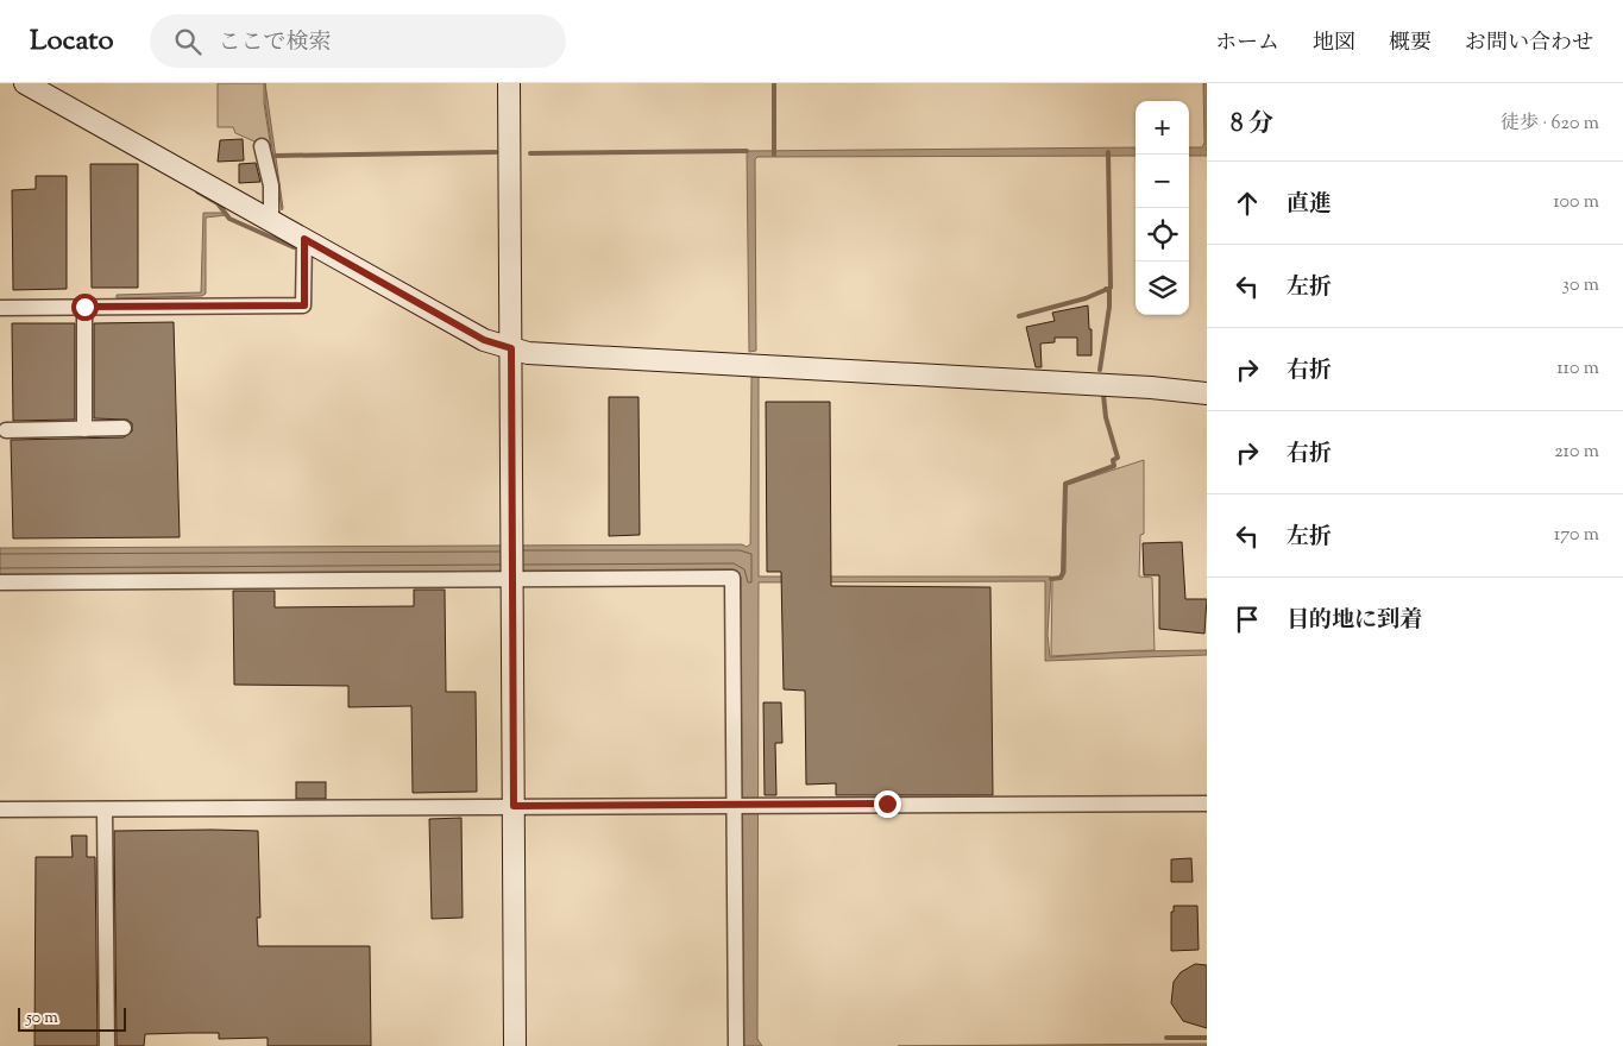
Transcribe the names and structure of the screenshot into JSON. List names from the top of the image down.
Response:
{
  "scale_bar": "50 m",
  "page": {
    "header": "Locato",
    "search": "ここで検索",
    "nav": [
      "ホーム",
      "地図",
      "概要",
      "お問い合わせ"
    ],
    "heading": ["8 分", "徒歩 · 620 m"],
    "map_buttons": ["+", "−"],
    "list": [
      ["直進", "100 m"],
      ["左折", "30 m"],
      ["右折", "110 m"],
      ["右折", "210 m"],
      ["左折", "170 m"],
      "目的地に到着"
    ],
    "scale": "50 m"
  }
}
